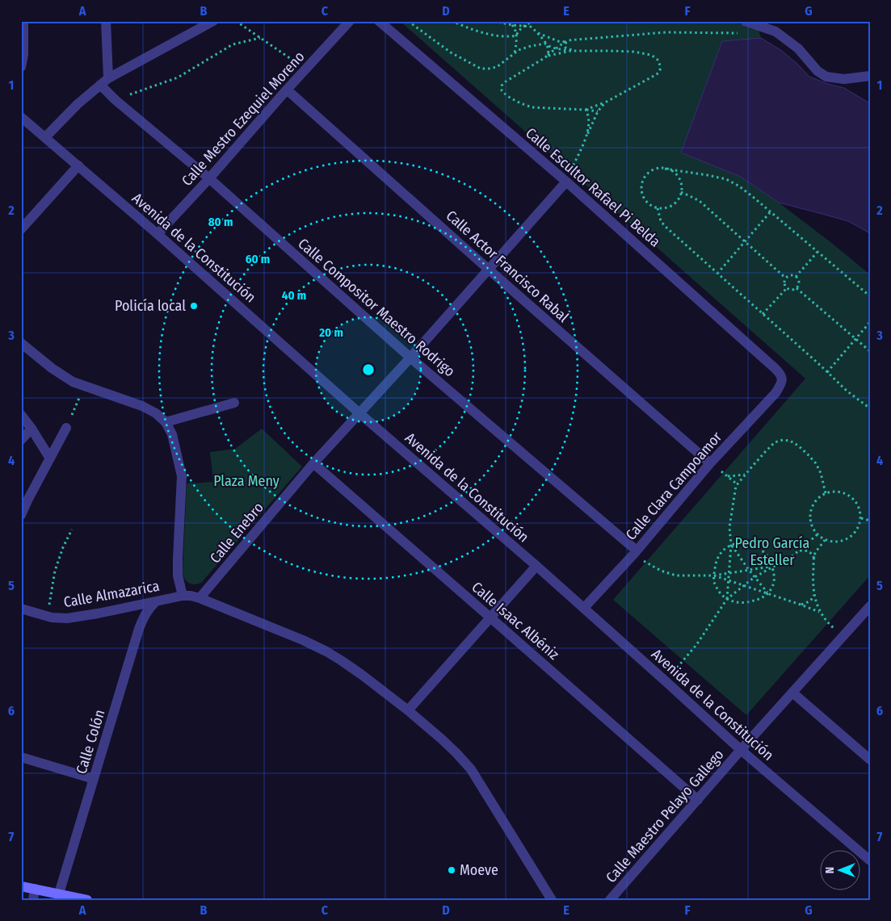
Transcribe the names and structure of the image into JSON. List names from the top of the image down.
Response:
{
  "streets": {
    "street": [
      "Calle Mestro Ezequiel Moreno",
      "Calle Escultor Rafael Pi Belda",
      "Avenida de la Constitución",
      "Calle Actor Francisco Rabal",
      "Calle Compositor Maestro Rodrigo",
      "Calle Clara Campoamor",
      "Calle Enebro",
      "Calle Almazarica",
      "Calle Isaac Albéniz",
      "Calle Colón",
      "Calle Maestro Pelayo Gallego"
    ]
  },
  "crossings": [
    ["Calle Mestro Ezequiel Moreno", "Avenida de la Constitución"],
    ["Calle Mestro Ezequiel Moreno", "Calle Actor Francisco Rabal"],
    ["Calle Mestro Ezequiel Moreno", "Calle Compositor Maestro Rodrigo"],
    ["Calle Escultor Rafael Pi Belda", "Calle Clara Campoamor"],
    ["Calle Escultor Rafael Pi Belda", "Calle Enebro"],
    ["Avenida de la Constitución", "Calle Clara Campoamor"],
    ["Avenida de la Constitución", "Calle Enebro"],
    ["Avenida de la Constitución", "Calle Maestro Pelayo Gallego"],
    ["Calle Actor Francisco Rabal", "Calle Clara Campoamor"],
    ["Calle Actor Francisco Rabal", "Calle Enebro"],
    ["Calle Compositor Maestro Rodrigo", "Calle Clara Campoamor"],
    ["Calle Compositor Maestro Rodrigo", "Calle Enebro"],
    ["Calle Enebro", "Calle Isaac Albéniz"],
    ["Calle Almazarica", "Calle Colón"],
    ["Calle Isaac Albéniz", "Calle Maestro Pelayo Gallego"]
  ],
  "parks": ["Plaza Meny", "Pedro García Esteller"],
  "places": ["Policía local", "Moeve"],
  "north": "left",
  "grid": {
    "columns": [
      "A",
      "B",
      "C",
      "D",
      "E",
      "F",
      "G"
    ],
    "rows": [
      "1",
      "2",
      "3",
      "4",
      "5",
      "6",
      "7"
    ]
  },
  "rings": [
    "80 m",
    "60 m",
    "40 m",
    "20 m"
  ]
}
